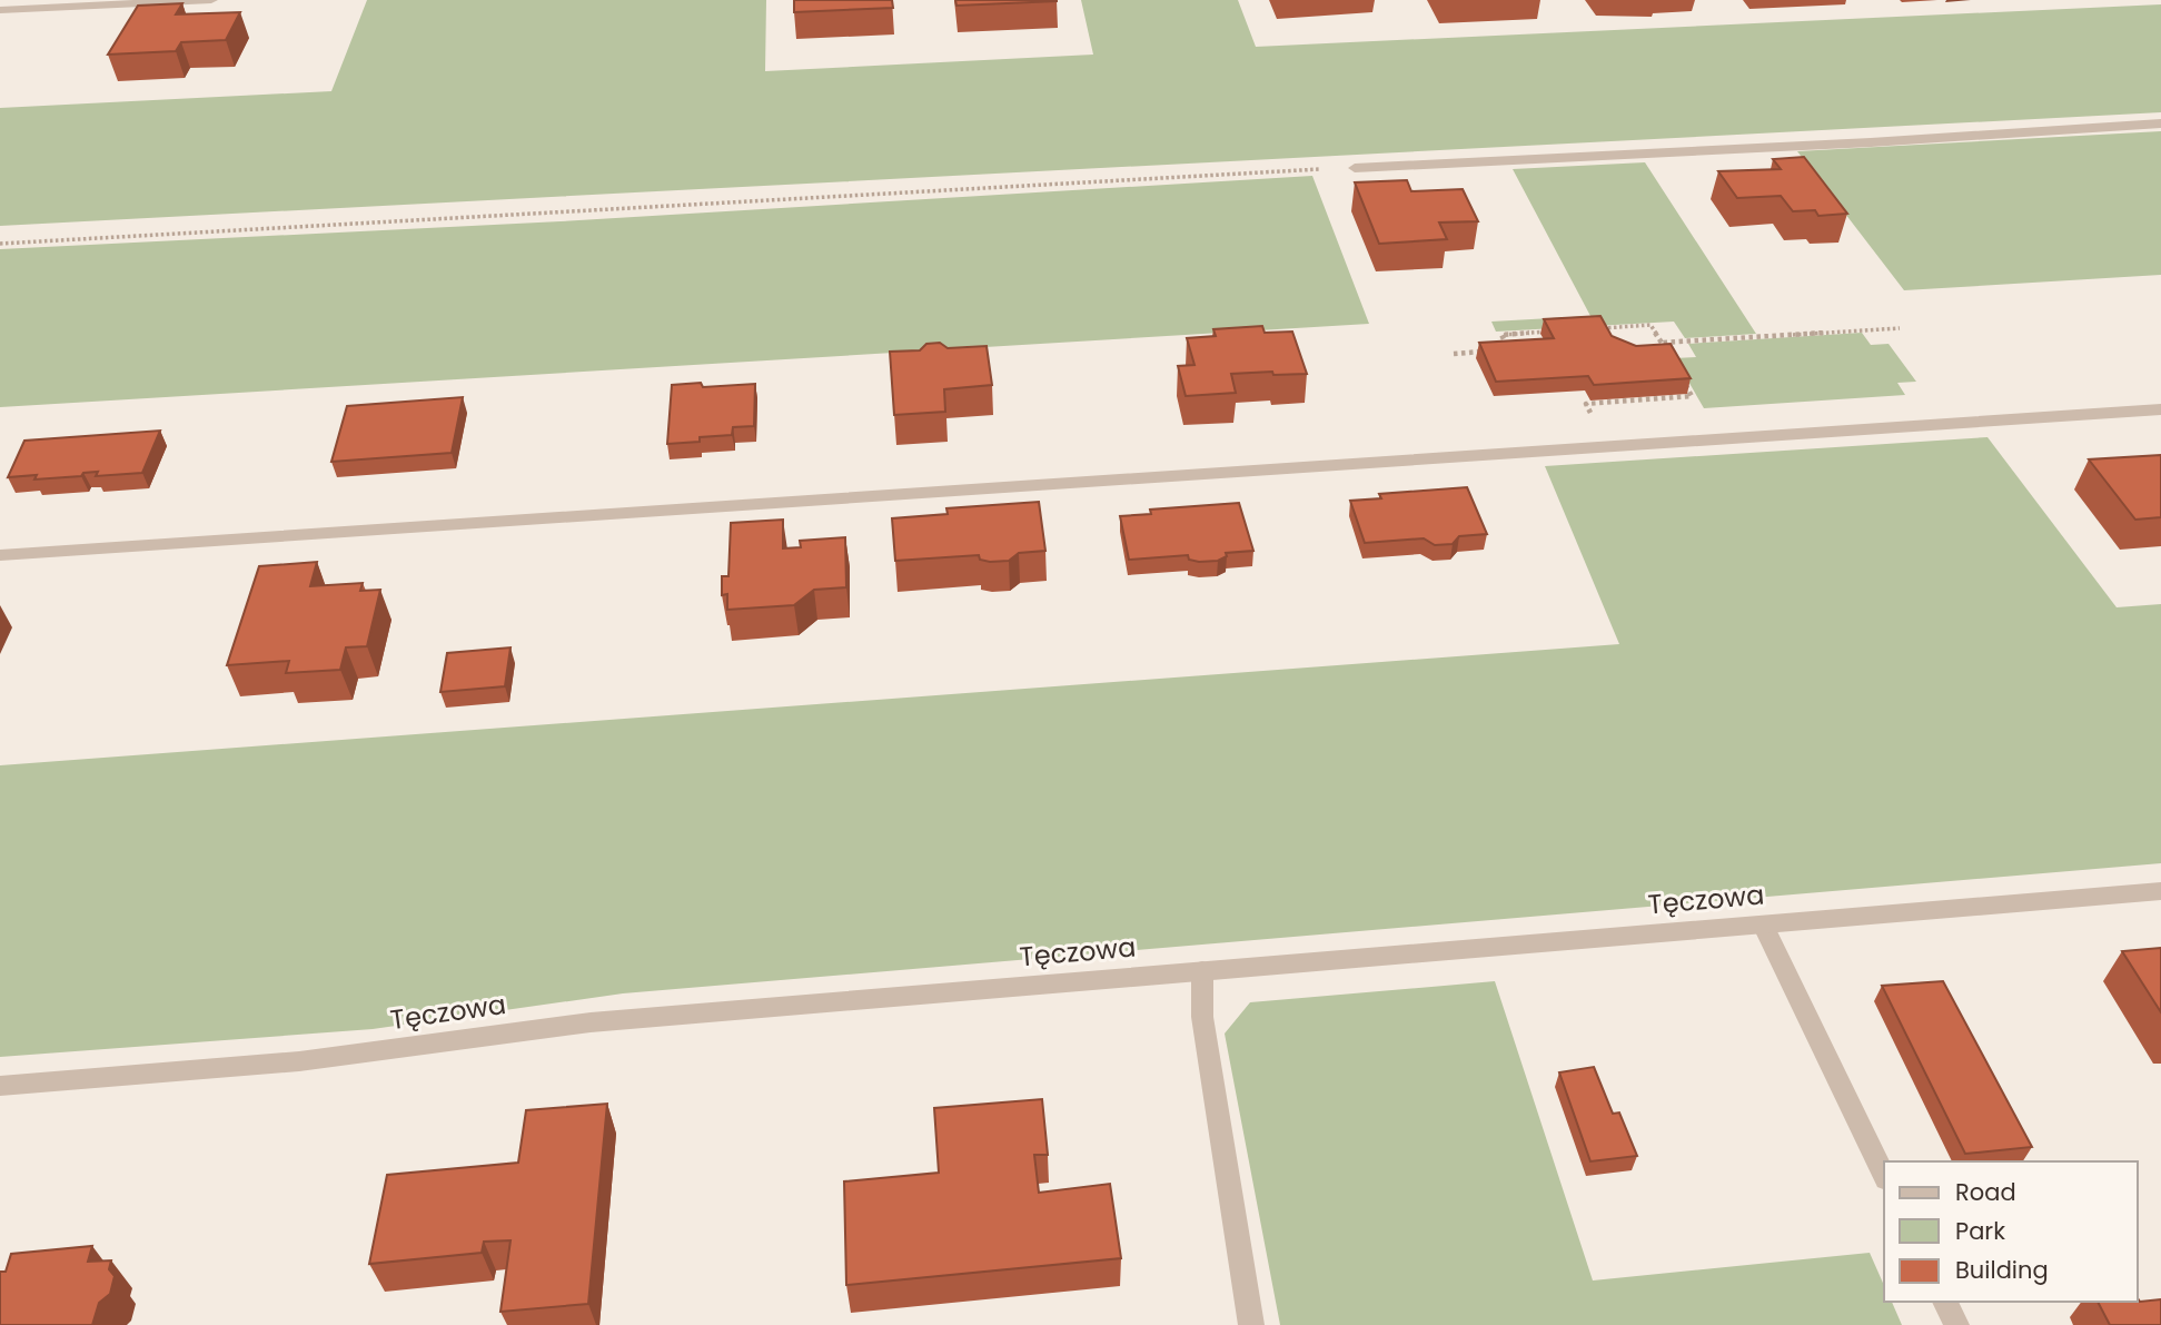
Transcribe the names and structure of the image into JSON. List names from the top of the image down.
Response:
{
  "streets": {
    "street": ["Tęczowa"]
  },
  "legend": ["Road", "Park", "Building"]
}
